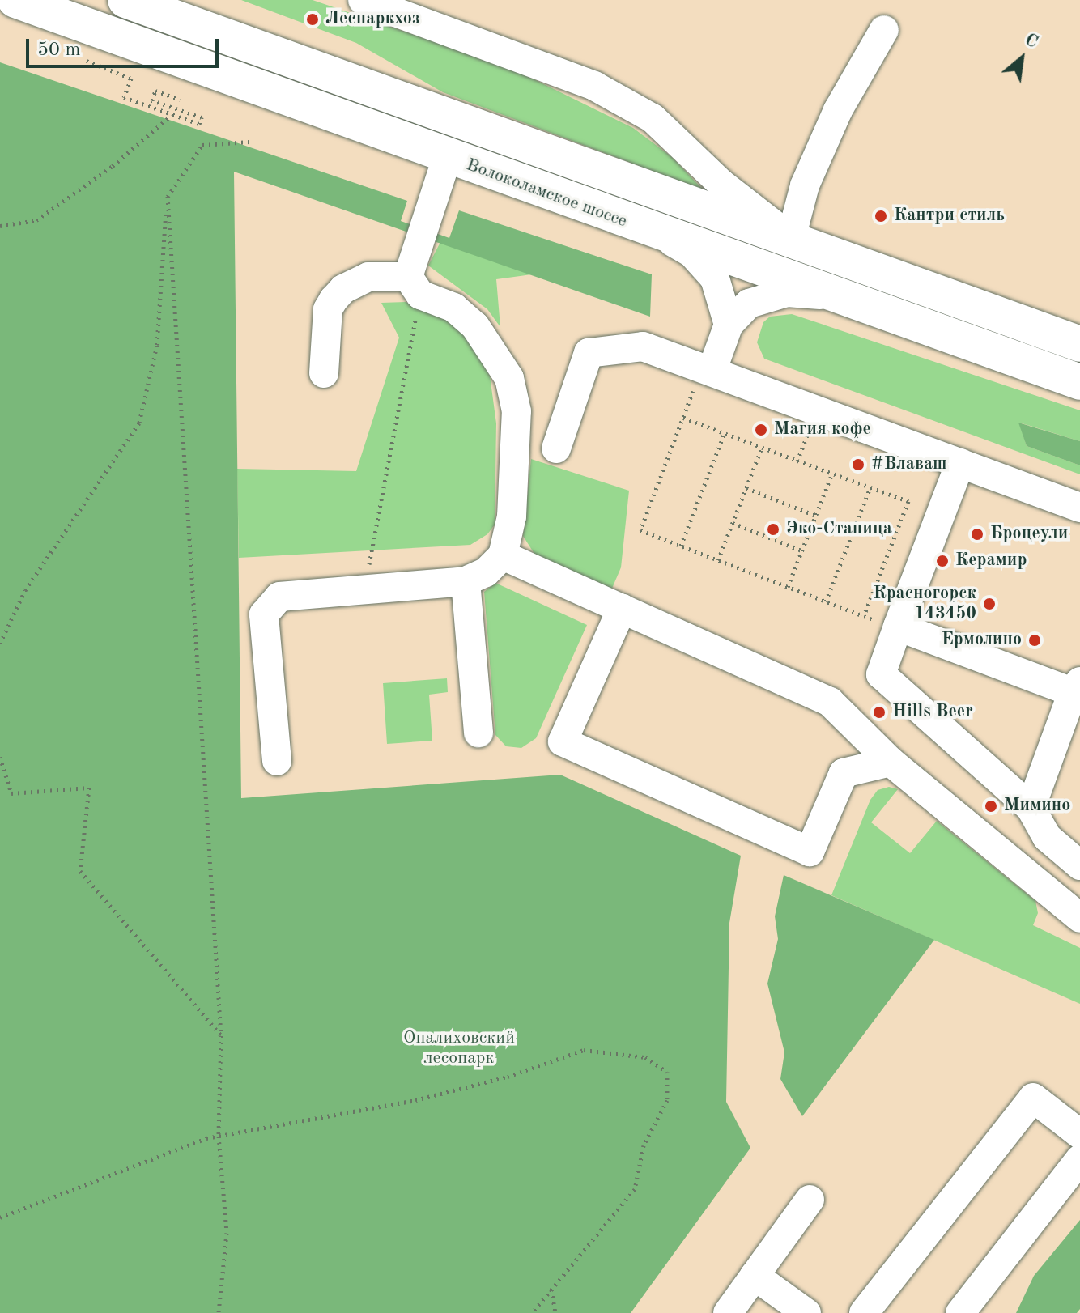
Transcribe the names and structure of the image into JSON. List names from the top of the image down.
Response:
{
  "streets": {
    "main road": ["Волоколамское шоссе"]
  },
  "parks": ["Опалиховский лесопарк"],
  "places": [
    "Леспаркхоз",
    "Кантри стиль",
    "Магия кофе",
    "#Влаваш",
    "Эко-Станица",
    "Броцеули",
    "Керамир",
    "Красногорск 143450",
    "Ермолино",
    "Hills Beer",
    "Мимино"
  ],
  "scale_bar": "50 m",
  "north": "top right"
}
